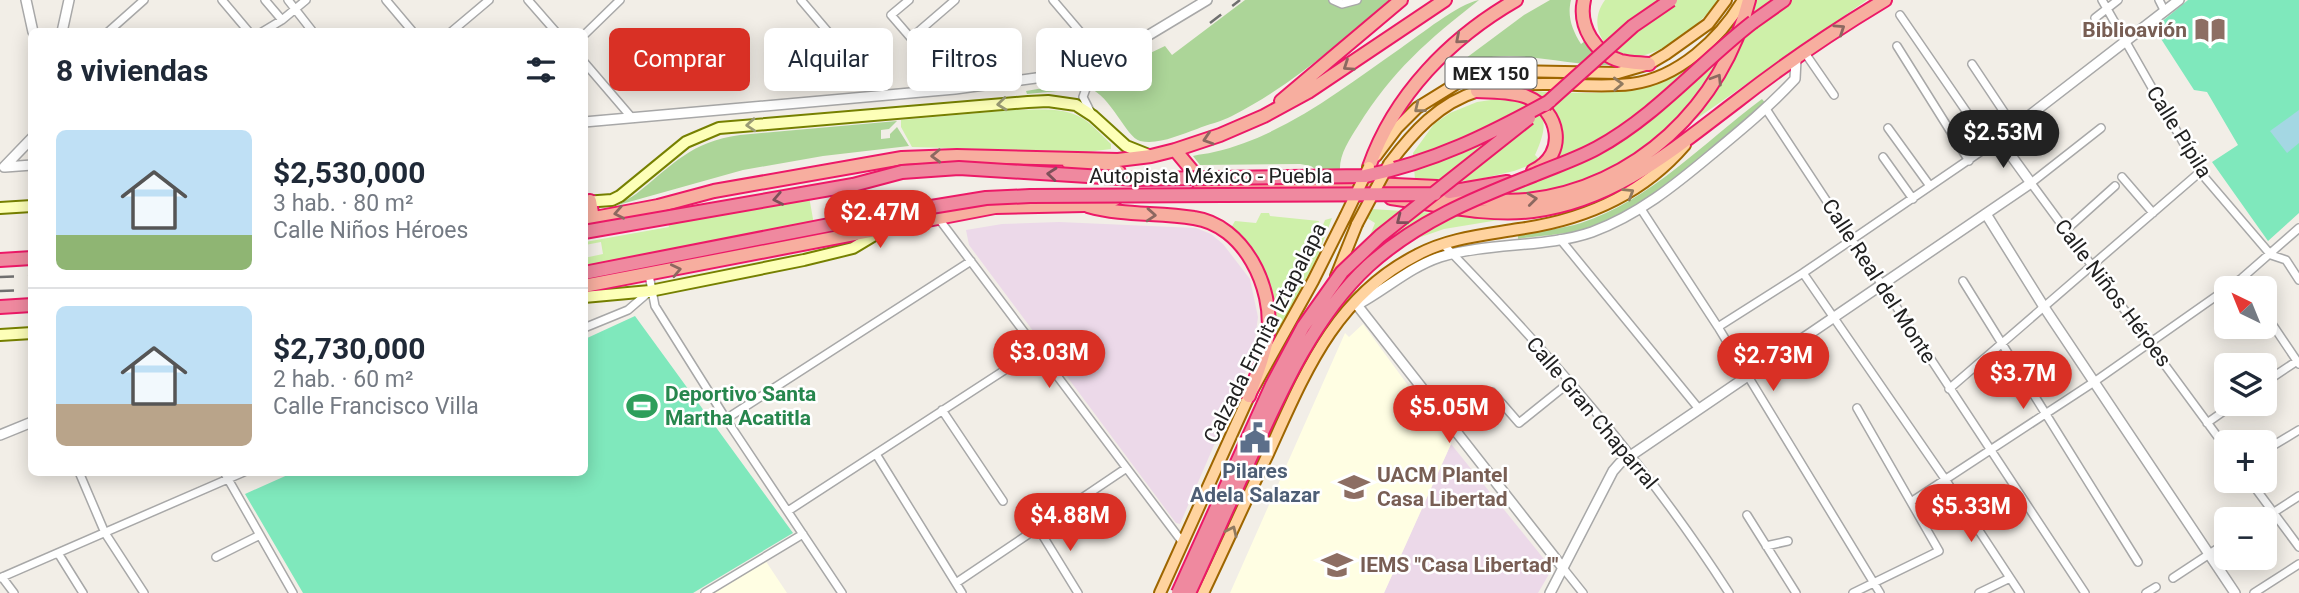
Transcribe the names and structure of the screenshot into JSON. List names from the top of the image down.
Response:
{
  "streets": {
    "highway": ["Autopista México - Puebla"],
    "main road": ["MEX 150", "Calzada Ermita Iztapalapa"],
    "street": [
      "Calle Pípila",
      "Calle Real del Monte",
      "Calle Niños Héroes",
      "Calle Gran Chaparral"
    ]
  },
  "crossings": [
    ["MEX 150", "Autopista México - Puebla"],
    ["MEX 150", "Calzada Ermita Iztapalapa"],
    ["Autopista México - Puebla", "Calzada Ermita Iztapalapa"]
  ],
  "places": {
    "library": ["Biblioavión"],
    "sports": ["Deportivo Santa Martha Acatitla"],
    "public building": ["Pilares Adela Salazar"],
    "school or university": ["UACM Plantel Casa Libertad", "IEMS \"Casa Libertad\""]
  },
  "north": "top left",
  "page": {
    "chip": [
      "Comprar",
      "Alquilar",
      "Filtros",
      "Nuevo"
    ],
    "heading": "8 viviendas",
    "price": [
      "$2.53M",
      "$2.47M",
      "$3.03M",
      "$2.73M",
      "$3.7M",
      "$5.05M",
      "$5.33M",
      "$4.88M"
    ],
    "list": [
      {
        "name": "$2,530,000",
        "note": "3 hab. · 80 m² · Calle Niños Héroes"
      },
      {
        "name": "$2,730,000",
        "note": "2 hab. · 60 m² · Calle Francisco Villa"
      }
    ],
    "map_buttons": ["+", "−"]
  }
}
